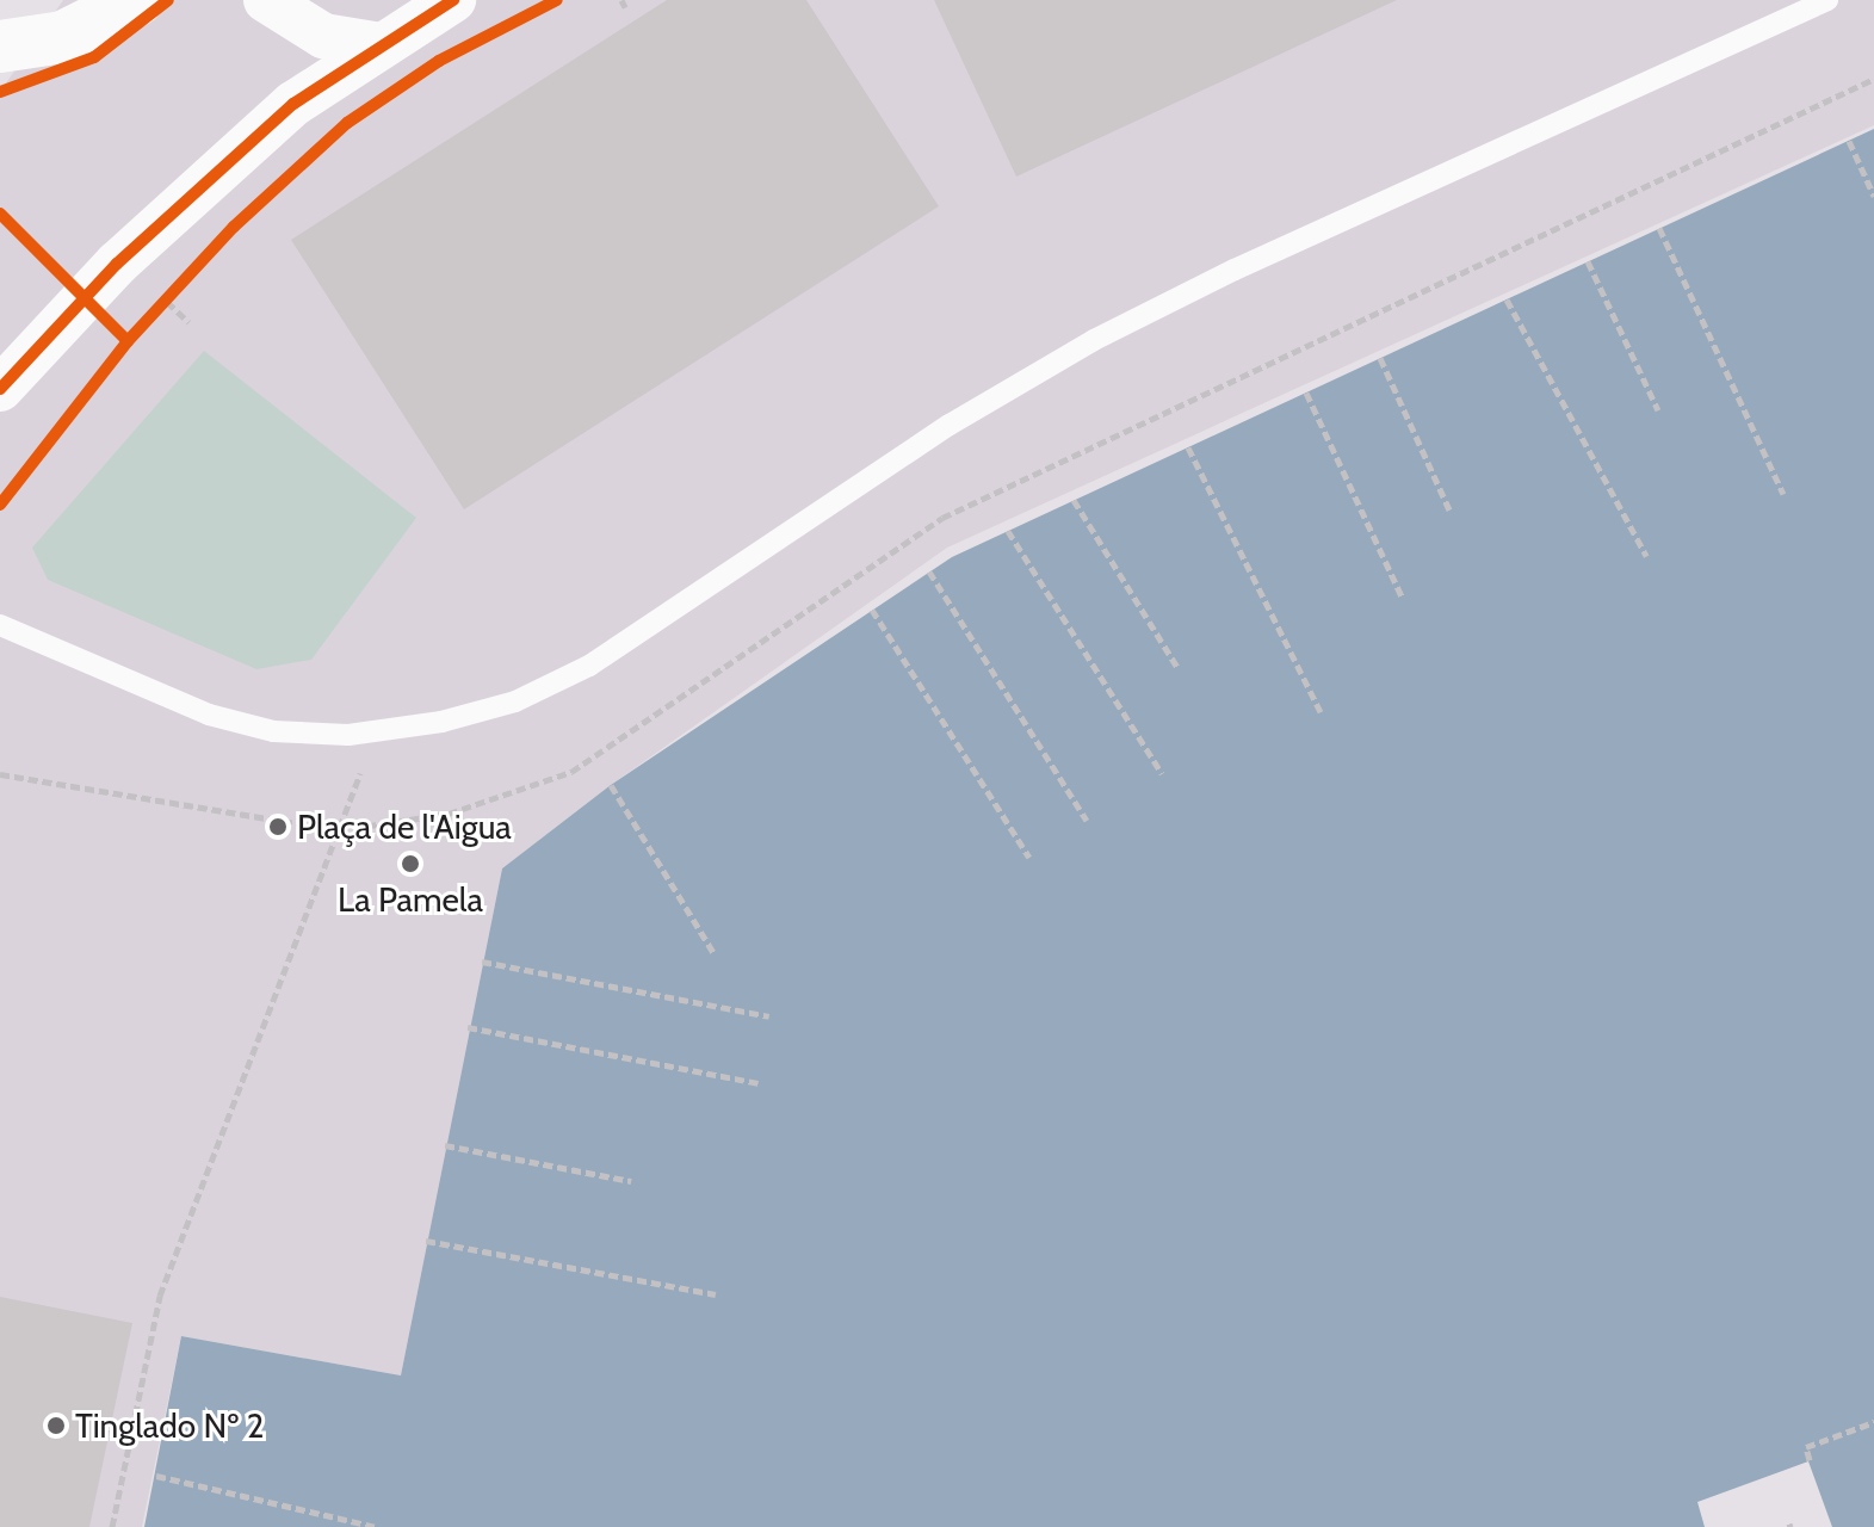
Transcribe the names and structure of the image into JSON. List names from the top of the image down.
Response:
{
  "places": ["Plaça de l'Aigua", "La Pamela", "Tinglado Nº 2"]
}
